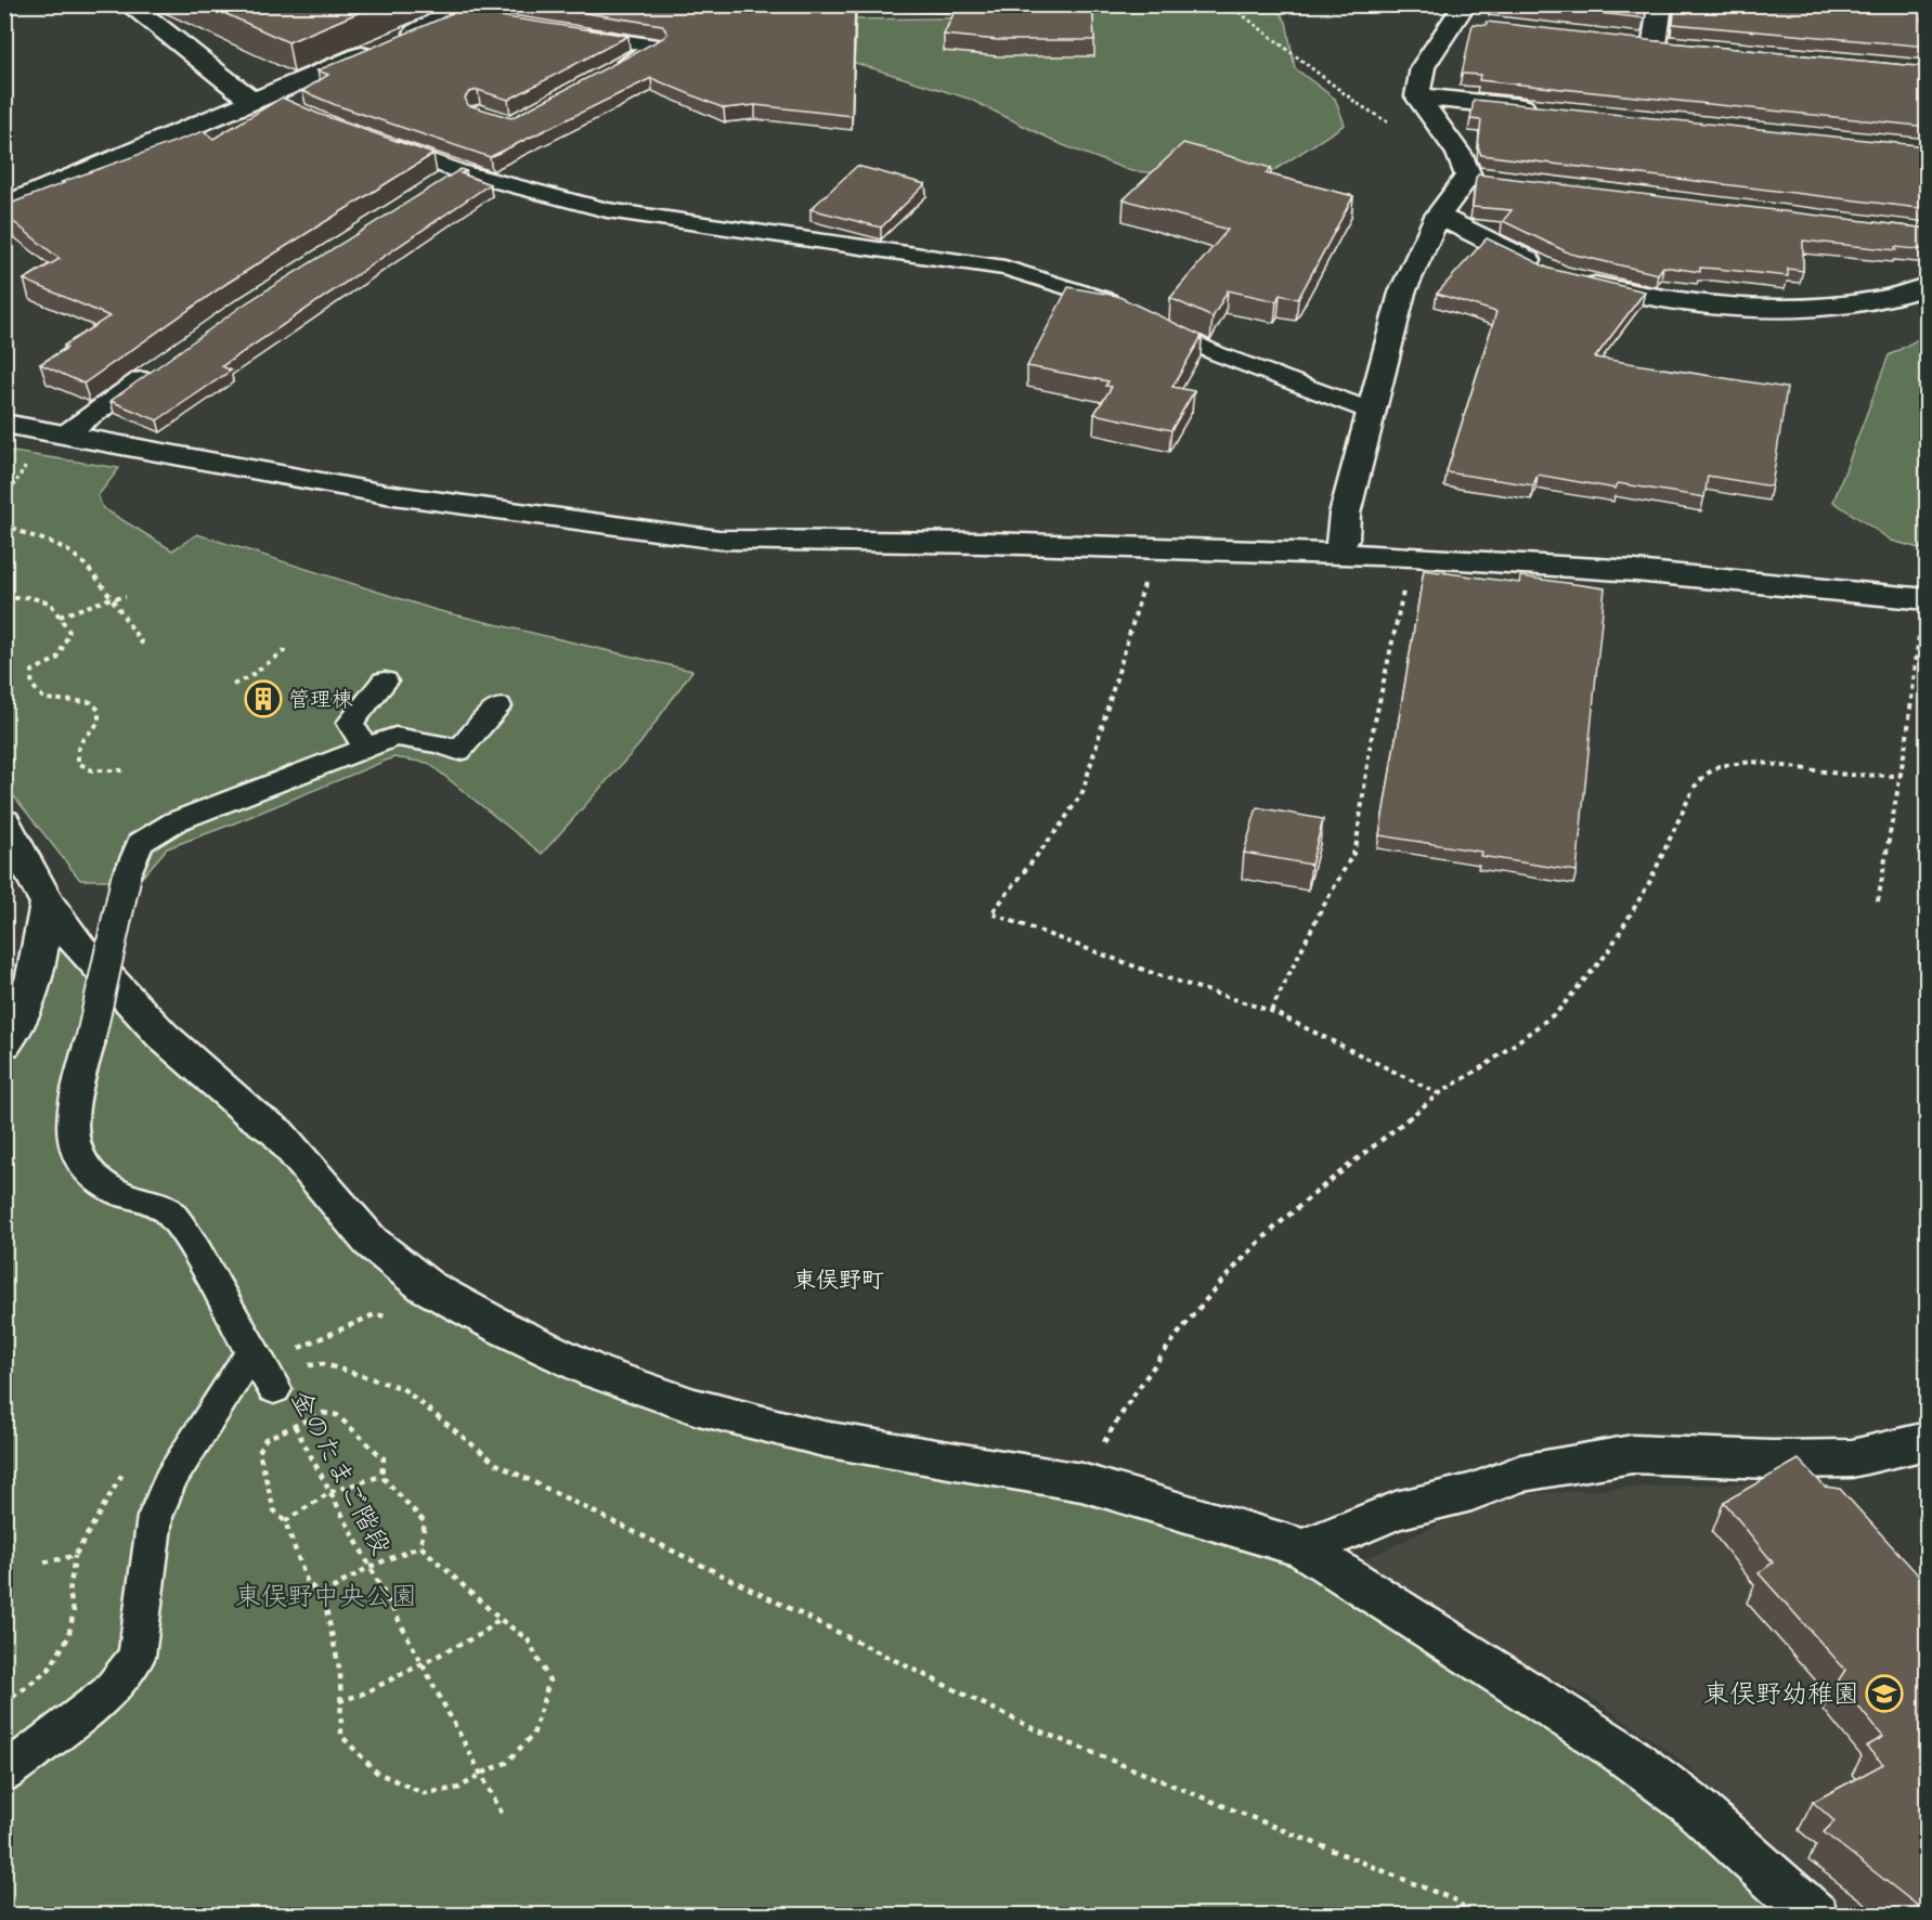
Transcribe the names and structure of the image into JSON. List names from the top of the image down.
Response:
{
  "streets": {
    "path": ["金のたまご階段"]
  },
  "districts": ["東俣野町"],
  "parks": ["東俣野中央公園"],
  "places": {
    "building": ["管理棟"],
    "school or university": ["東俣野幼稚園"]
  }
}
